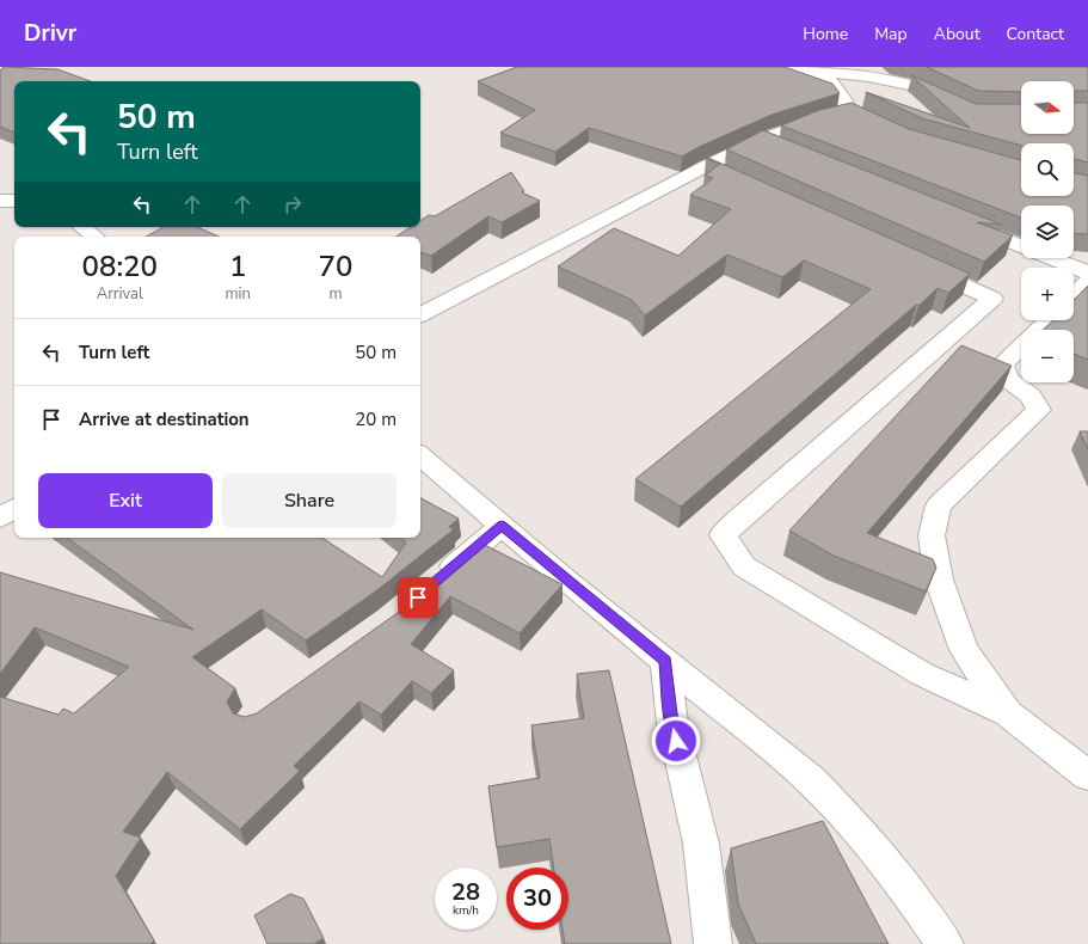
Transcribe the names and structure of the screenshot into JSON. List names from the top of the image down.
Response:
{
  "north": "right",
  "page": {
    "header": "Drivr",
    "nav": [
      "Home",
      "Map",
      "About",
      "Contact"
    ],
    "map_buttons": ["+", "−"],
    "turn": ["50 m", "Turn left"],
    "eta": [
      "08:20",
      "Arrival",
      "1",
      "min",
      "70",
      "m"
    ],
    "list": [
      {
        "name": "Turn left",
        "value": "50 m"
      },
      {
        "name": "Arrive at destination",
        "value": "20 m"
      }
    ],
    "buttons": ["Exit", "Share"],
    "speed": "28 km/h",
    "limit": "30"
  }
}
